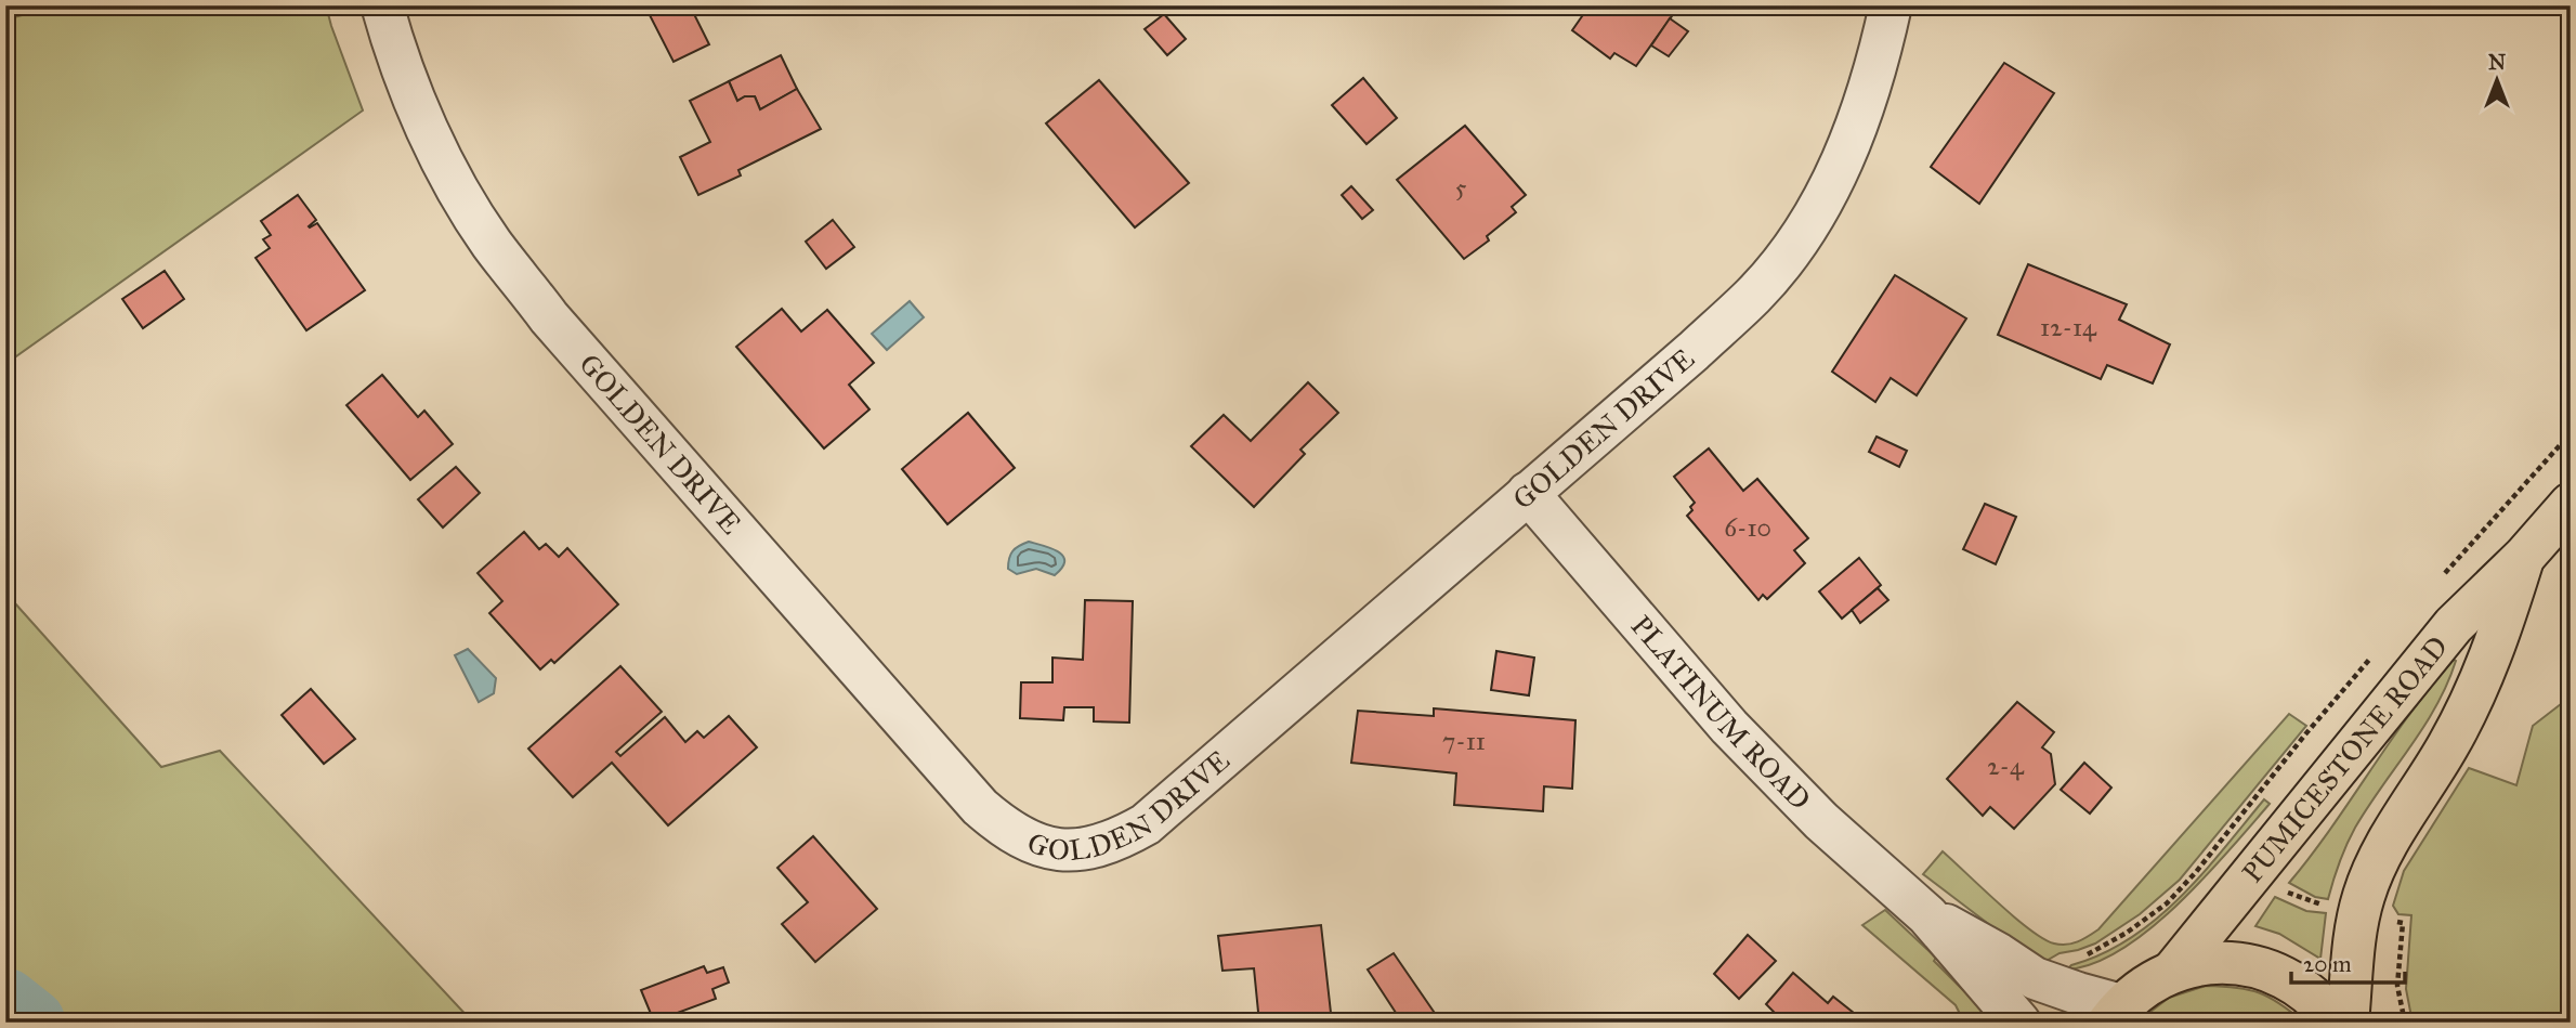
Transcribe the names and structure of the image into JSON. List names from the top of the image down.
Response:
{
  "streets": {
    "main road": ["PUMICESTONE ROAD"],
    "street": ["GOLDEN DRIVE", "PLATINUM ROAD"]
  },
  "crossings": [
    ["GOLDEN DRIVE", "PLATINUM ROAD"]
  ],
  "house_numbers": [
    "5",
    "12-14",
    "6-10",
    "7-11",
    "2-4"
  ],
  "scale_bar": "20 m",
  "north": "top"
}
